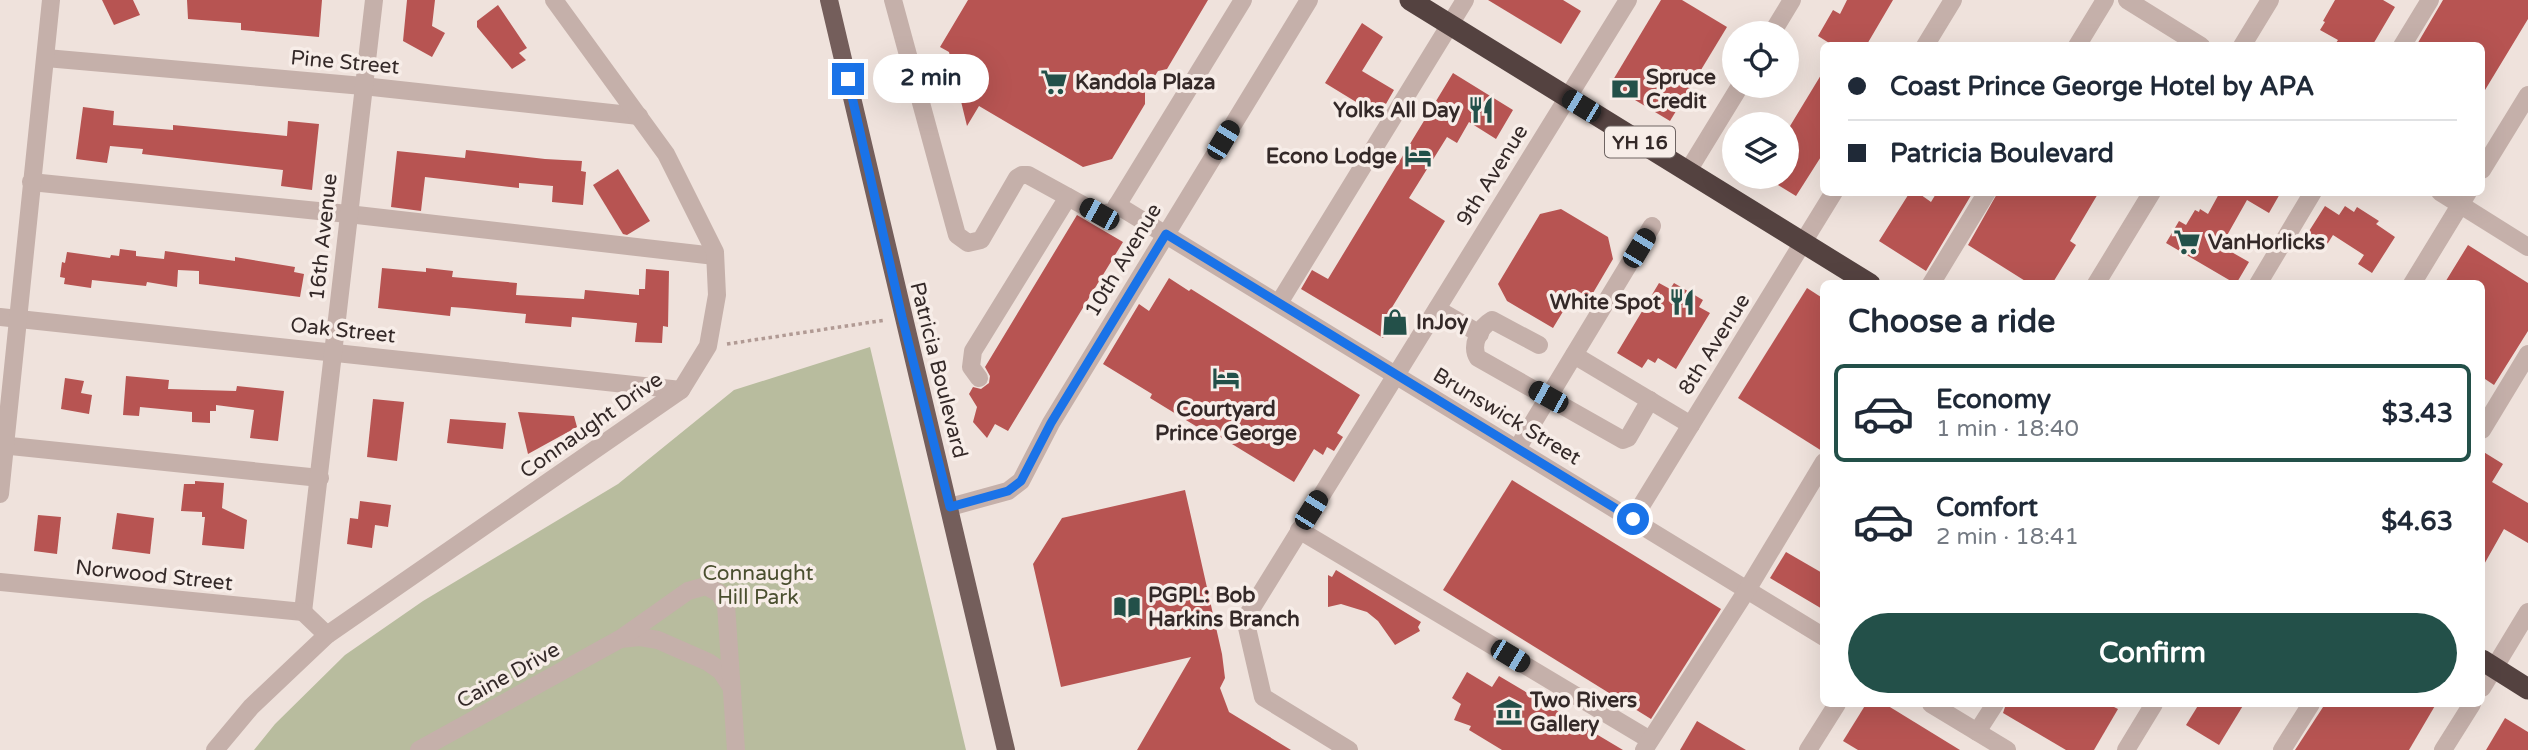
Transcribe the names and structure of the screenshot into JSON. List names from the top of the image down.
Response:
{
  "streets": {
    "highway": ["YH 16"],
    "main road": ["Patricia Boulevard"],
    "street": [
      "Pine Street",
      "9th Avenue",
      "16th Avenue",
      "10th Avenue",
      "Oak Street",
      "8th Avenue",
      "Brunswick Street",
      "Connaught Drive",
      "Norwood Street",
      "Caine Drive"
    ]
  },
  "crossings": [
    ["Pine Street", "16th Avenue"],
    ["Pine Street", "Connaught Drive"],
    ["YH 16", "9th Avenue"],
    ["YH 16", "8th Avenue"],
    ["9th Avenue", "Brunswick Street"],
    ["16th Avenue", "Oak Street"],
    ["16th Avenue", "Norwood Street"],
    ["10th Avenue", "Patricia Boulevard"],
    ["10th Avenue", "Brunswick Street"],
    ["Oak Street", "Connaught Drive"],
    ["8th Avenue", "Brunswick Street"]
  ],
  "parks": ["Connaught Hill Park"],
  "places": {
    "supermarket": ["Kandola Plaza", "VanHorlicks"],
    "bank": ["Spruce Credit"],
    "restaurant": ["Yolks All Day", "White Spot"],
    "hotel": ["Econo Lodge", "Courtyard Prince George"],
    "shop": ["InJoy"],
    "library": ["PGPL: Bob Harkins Branch"],
    "museum": ["Two Rivers Gallery"]
  },
  "page": {
    "banner": ["Coast Prince George Hotel by APA", "Patricia Boulevard"],
    "bubble": "2 min",
    "heading": "Choose a ride",
    "list": [
      {
        "name": "Economy",
        "note": "1 min · 18:40",
        "value": "$3.43"
      },
      {
        "name": "Comfort",
        "note": "2 min · 18:41",
        "value": "$4.63"
      }
    ],
    "buttons": "Confirm"
  }
}
